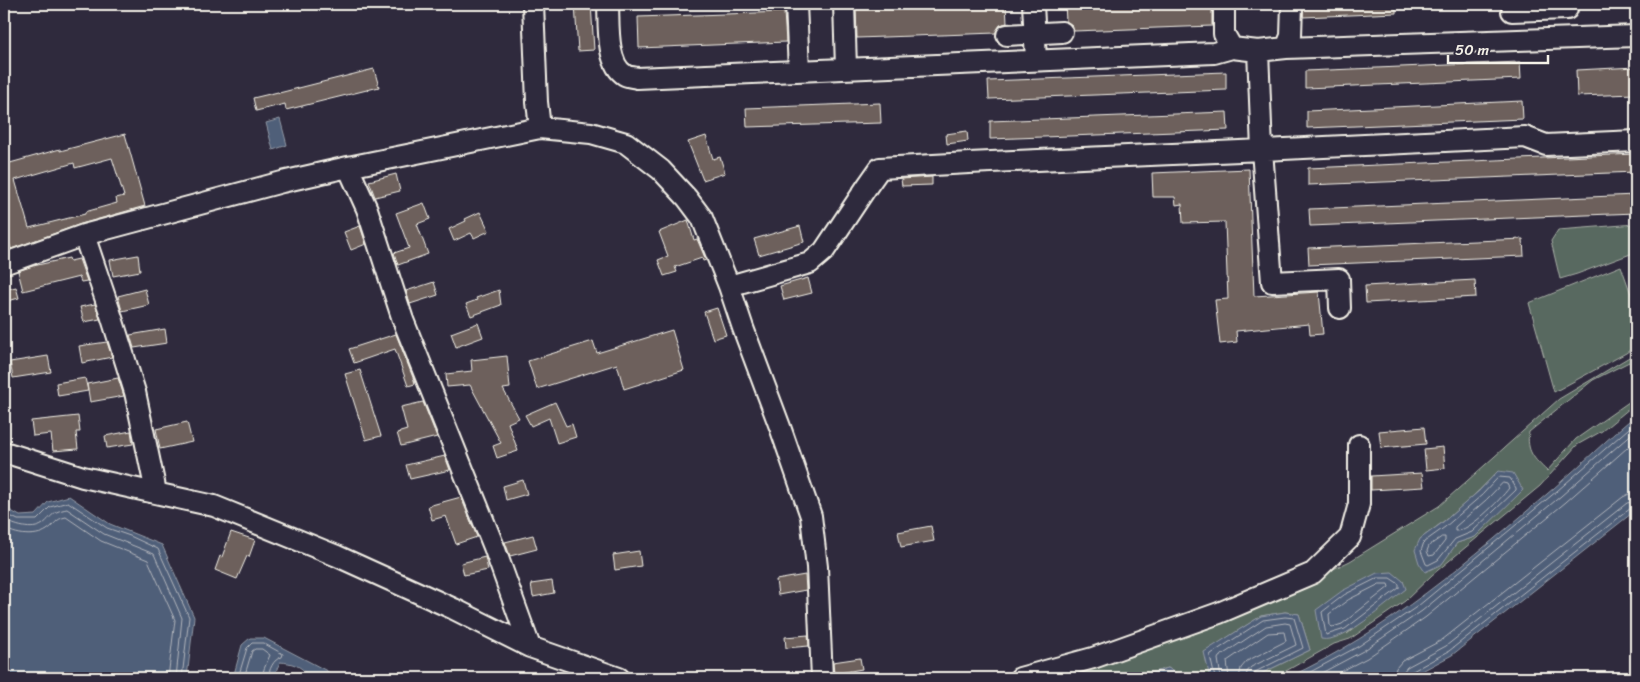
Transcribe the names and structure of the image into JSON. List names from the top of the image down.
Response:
{
  "scale_bar": "50 m"
}
